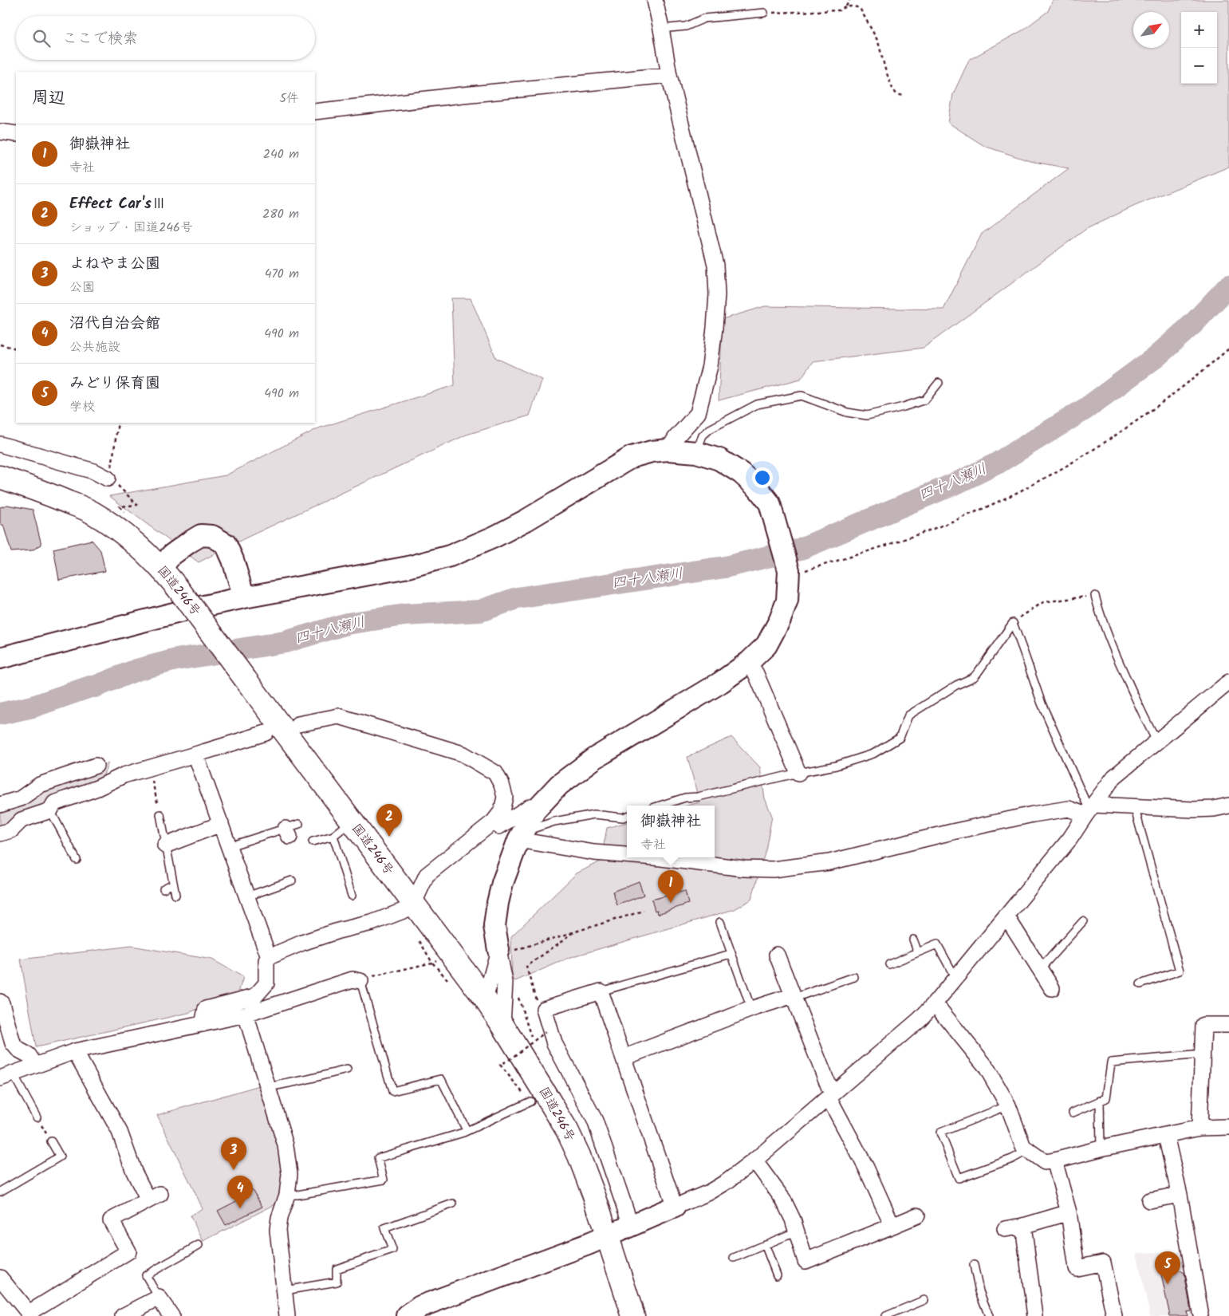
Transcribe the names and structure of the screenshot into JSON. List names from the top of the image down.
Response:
{
  "streets": {
    "highway": ["国道246号"]
  },
  "water": ["四十八瀬川"],
  "north": "top right",
  "page": {
    "map_buttons": ["+", "−"],
    "search": "ここで検索",
    "heading": ["周辺", "5件"],
    "list": [
      {
        "mark": "1",
        "name": "御嶽神社",
        "note": "寺社",
        "value": "240 m"
      },
      {
        "mark": "2",
        "name": "Effect Car'sⅢ",
        "note": "ショップ · 国道246号",
        "value": "280 m"
      },
      {
        "mark": "3",
        "name": "よねやま公園",
        "note": "公園",
        "value": "470 m"
      },
      {
        "mark": "4",
        "name": "沼代自治会館",
        "note": "公共施設",
        "value": "490 m"
      },
      {
        "mark": "5",
        "name": "みどり保育園",
        "note": "学校",
        "value": "490 m"
      }
    ],
    "pins": [
      "2",
      "1",
      "3",
      "4",
      "5"
    ],
    "popup": ["御嶽神社", "寺社"]
  }
}
